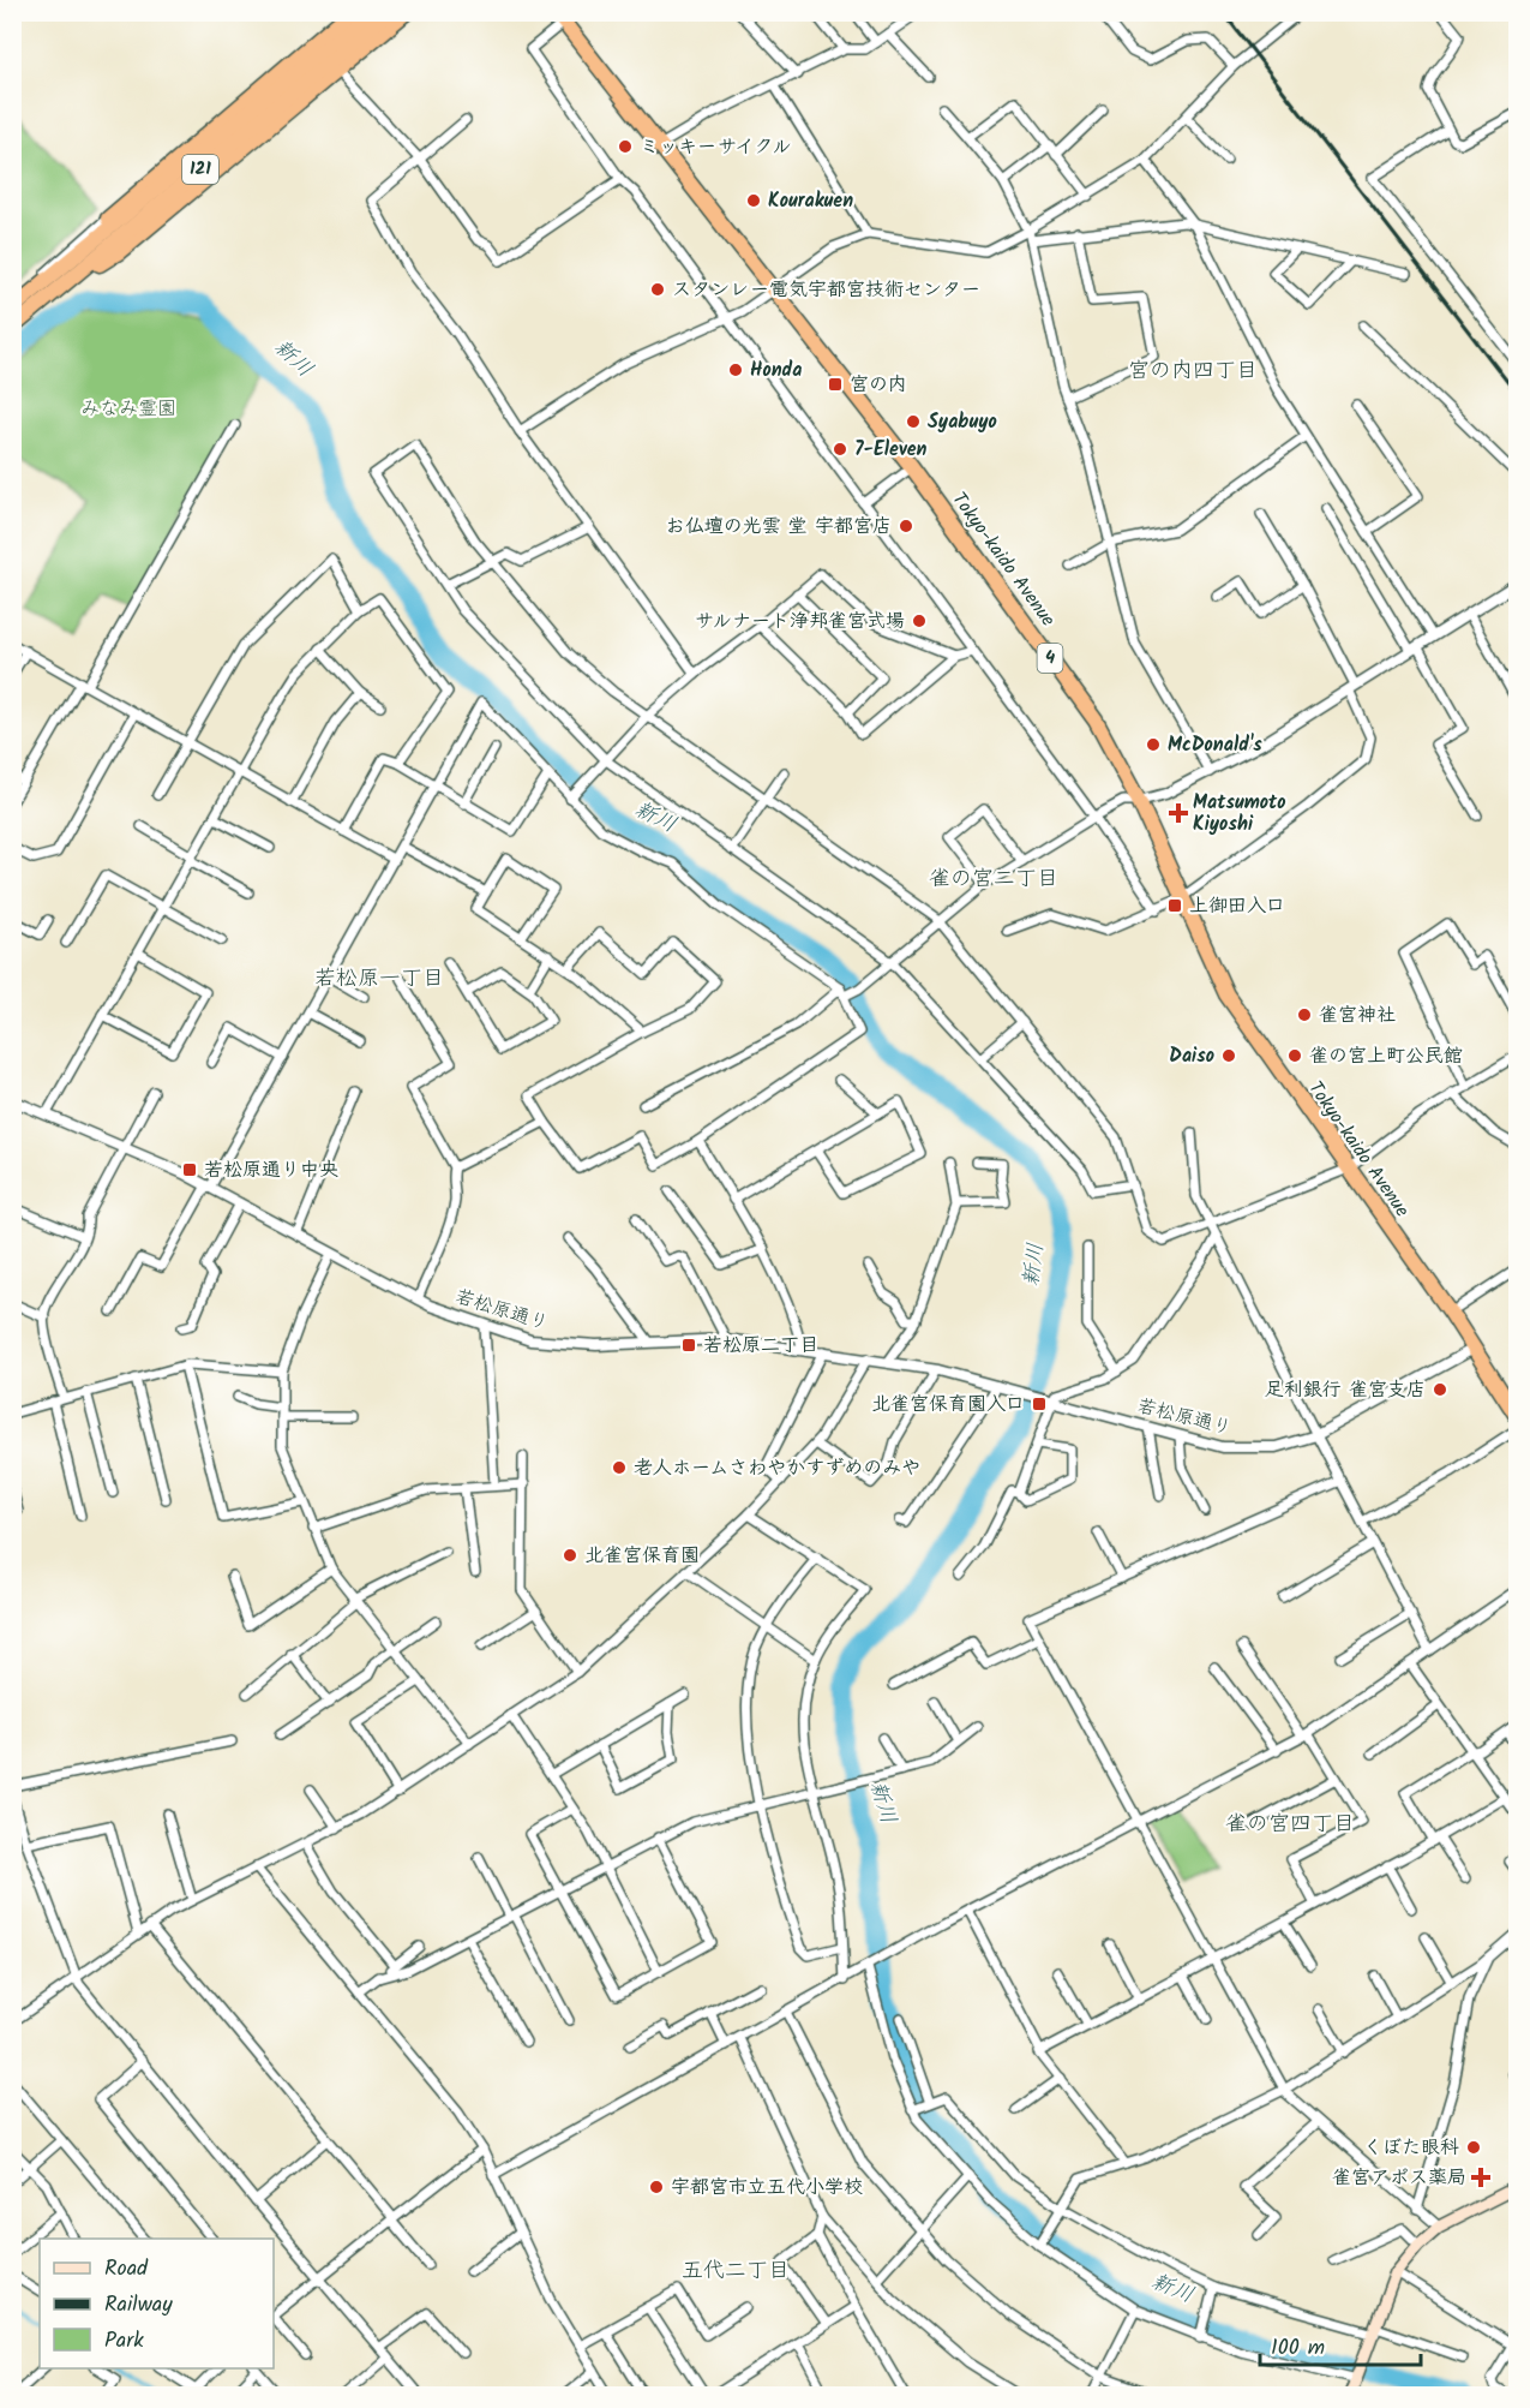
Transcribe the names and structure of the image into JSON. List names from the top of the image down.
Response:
{
  "streets": {
    "highway": ["121", "Tokyo-kaido Avenue", "4"],
    "street": ["若松原通り"]
  },
  "crossings": [
    ["Tokyo-kaido Avenue", "4"],
    ["Tokyo-kaido Avenue", "若松原通り"],
    ["4", "若松原通り"]
  ],
  "districts": [
    "宮の内四丁目",
    "雀の宮二丁目",
    "若松原一丁目",
    "雀の宮四丁目",
    "五代二丁目"
  ],
  "water": ["新川"],
  "parks": ["みなみ霊園"],
  "places": {
    "other": [
      "ミッキーサイクル",
      "Kourakuen",
      "スタンレー電気宇都宮技術センター",
      "Honda",
      "Syabuyo",
      "7-Eleven",
      "お仏壇の光雲 堂 宇都宮店",
      "サルナート浄邦雀宮式場",
      "McDonald's",
      "雀宮神社",
      "Daiso",
      "雀の宮上町公民館",
      "足利銀行 雀宮支店",
      "老人ホームさわやかすずめのみや",
      "北雀宮保育園",
      "くぼた眼科",
      "宇都宮市立五代小学校"
    ],
    "transit": [
      "宮の内",
      "上御田入口",
      "若松原通り中央",
      "若松原二丁目",
      "北雀宮保育園入口"
    ],
    "health": ["Matsumoto Kiyoshi", "雀宮アポス薬局"]
  },
  "legend": ["Road", "Railway", "Park"],
  "scale_bar": "100 m"
}
